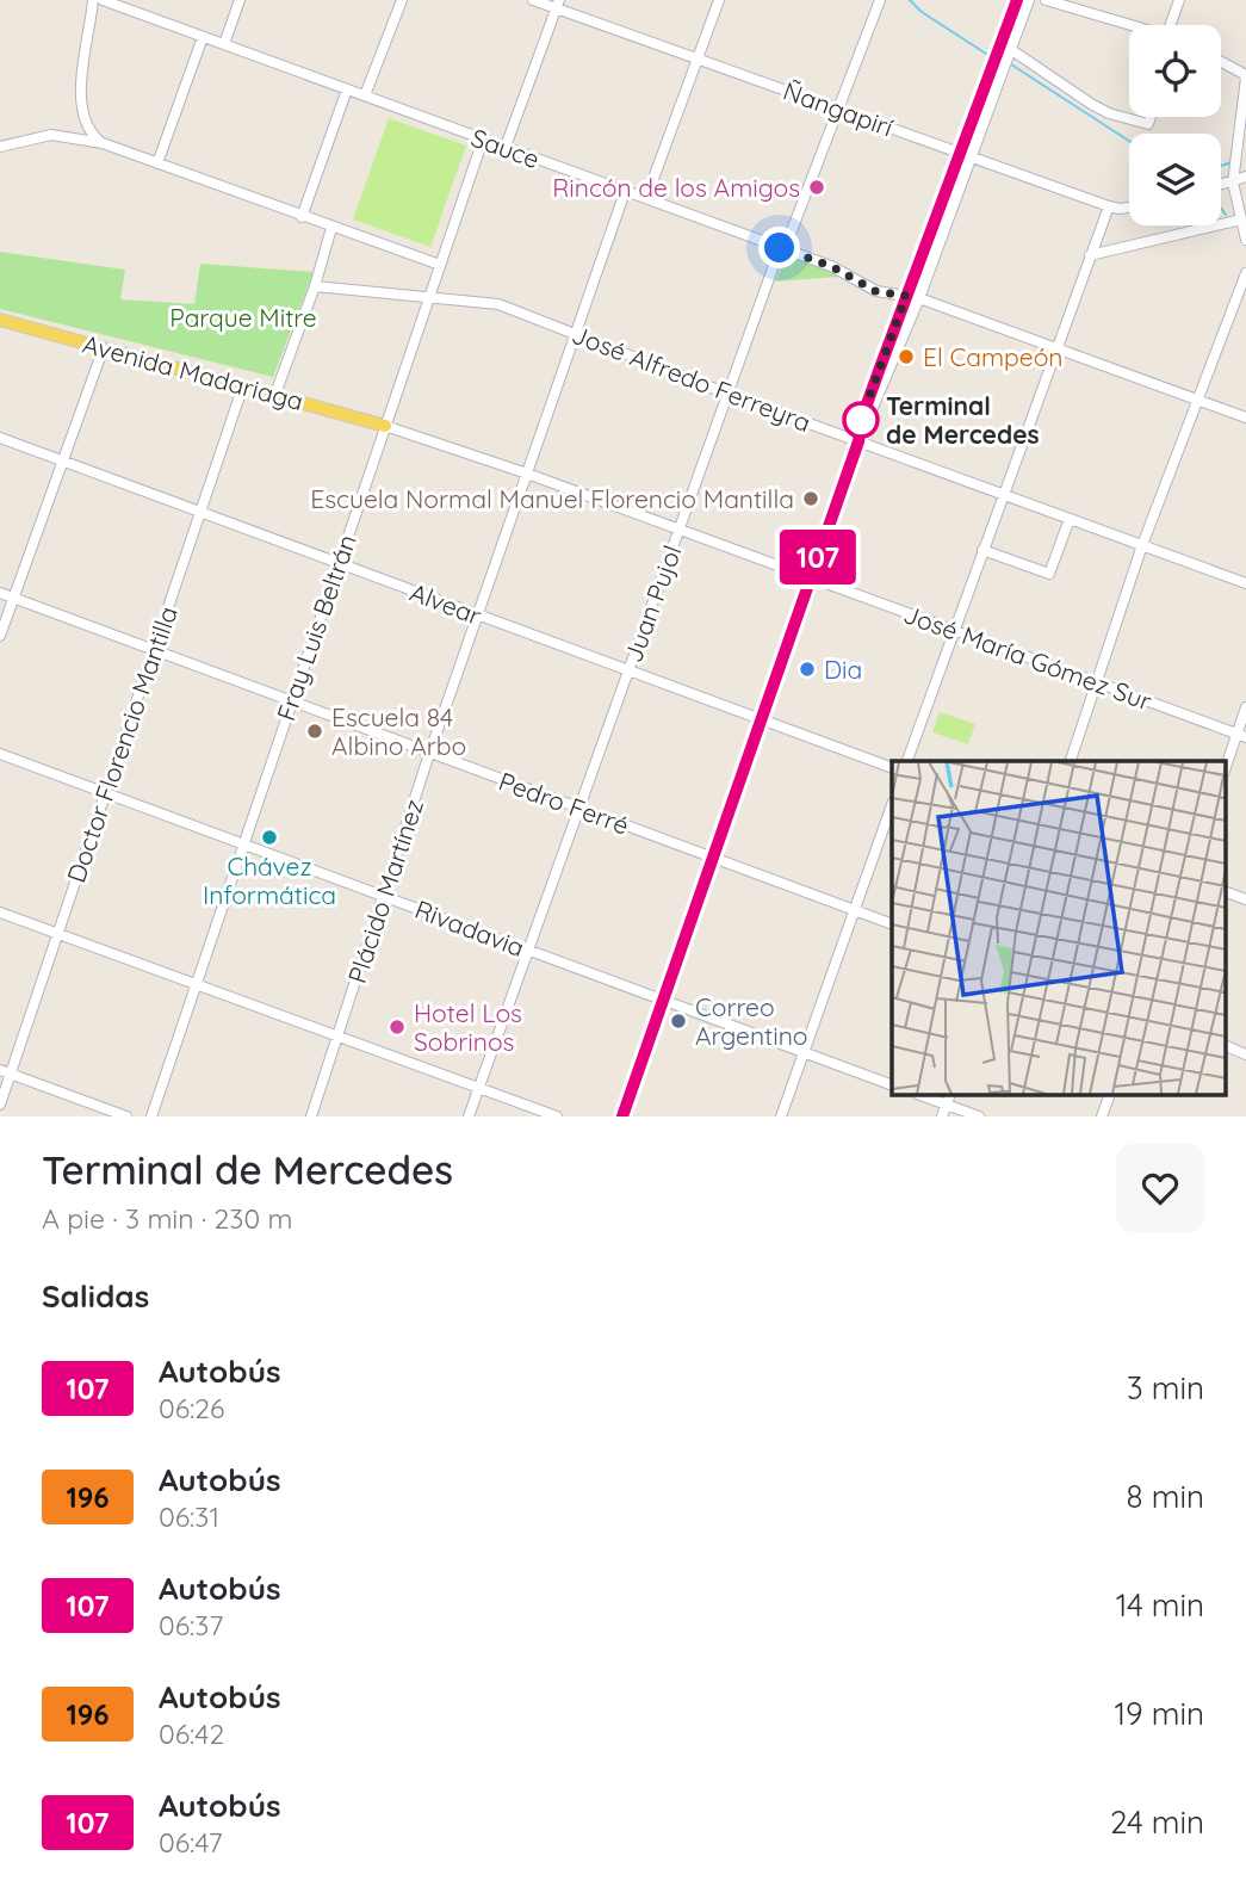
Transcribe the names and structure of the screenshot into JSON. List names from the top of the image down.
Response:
{
  "streets": {
    "main road": ["Avenida Madariaga"],
    "street": [
      "Ñangapirí",
      "Sauce",
      "José Alfredo Ferreyra",
      "Alvear",
      "Juan Pujol",
      "Fray Luis Beltrán",
      "José María Gómez Sur",
      "Doctor Florencio Mantilla",
      "Pedro Ferré",
      "Plácido Martínez",
      "Rivadavia"
    ]
  },
  "crossings": [
    ["Ñangapirí", "Juan Pujol"],
    ["Sauce", "Juan Pujol"],
    ["Sauce", "Fray Luis Beltrán"],
    ["Sauce", "Plácido Martínez"],
    ["Avenida Madariaga", "Fray Luis Beltrán"],
    ["Avenida Madariaga", "José María Gómez Sur"],
    ["Avenida Madariaga", "Doctor Florencio Mantilla"],
    ["José Alfredo Ferreyra", "Juan Pujol"],
    ["José Alfredo Ferreyra", "Fray Luis Beltrán"],
    ["José Alfredo Ferreyra", "Plácido Martínez"],
    ["Alvear", "Juan Pujol"],
    ["Alvear", "Fray Luis Beltrán"],
    ["Alvear", "Doctor Florencio Mantilla"],
    ["Alvear", "Plácido Martínez"],
    ["Juan Pujol", "José María Gómez Sur"],
    ["Juan Pujol", "Pedro Ferré"],
    ["Juan Pujol", "Rivadavia"],
    ["Fray Luis Beltrán", "José María Gómez Sur"],
    ["Fray Luis Beltrán", "Pedro Ferré"],
    ["Fray Luis Beltrán", "Rivadavia"],
    ["José María Gómez Sur", "Plácido Martínez"],
    ["Doctor Florencio Mantilla", "Pedro Ferré"],
    ["Doctor Florencio Mantilla", "Rivadavia"],
    ["Pedro Ferré", "Plácido Martínez"],
    ["Plácido Martínez", "Rivadavia"]
  ],
  "parks": ["Parque Mitre"],
  "places": [
    "Rincón de los Amigos",
    "El Campeón",
    "Terminal de Mercedes",
    "Escuela Normal Manuel Florencio Mantilla",
    "Dia",
    "Escuela 84 Albino Arbo",
    "Chávez Informática",
    "Correo Argentino",
    "Hotel Los Sobrinos"
  ],
  "lines": ["bus line 107"],
  "page": {
    "on_map": "107",
    "heading": [
      ["Terminal de Mercedes", "A pie · 3 min · 230 m"],
      "Salidas"
    ],
    "list": [
      {
        "mark": "107",
        "name": "Autobús",
        "note": "06:26",
        "value": "3 min"
      },
      {
        "mark": "196",
        "name": "Autobús",
        "note": "06:31",
        "value": "8 min"
      },
      {
        "mark": "107",
        "name": "Autobús",
        "note": "06:37",
        "value": "14 min"
      },
      {
        "mark": "196",
        "name": "Autobús",
        "note": "06:42",
        "value": "19 min"
      },
      {
        "mark": "107",
        "name": "Autobús",
        "note": "06:47",
        "value": "24 min"
      }
    ]
  }
}
